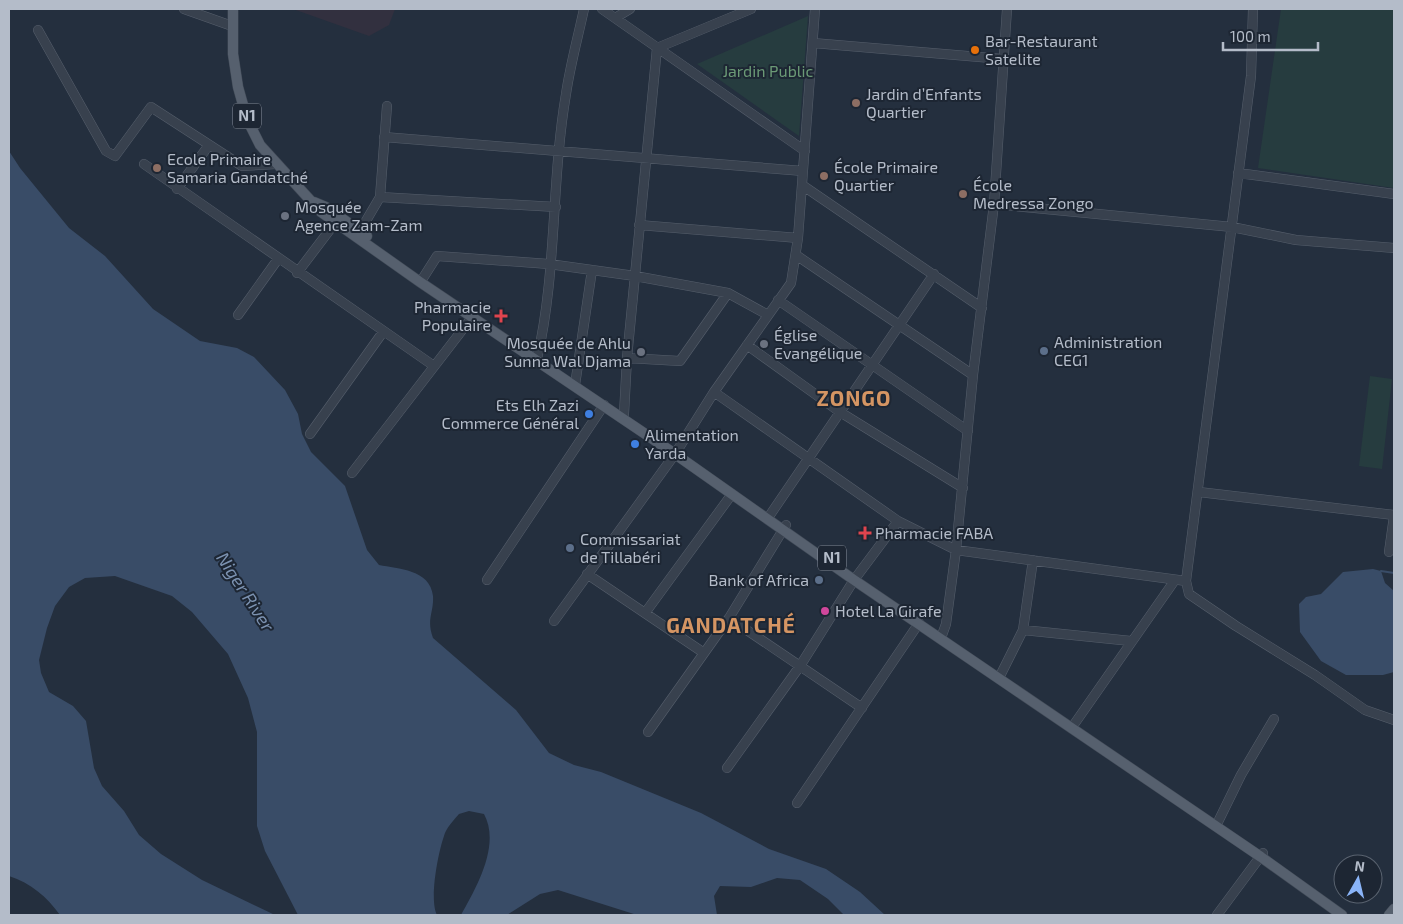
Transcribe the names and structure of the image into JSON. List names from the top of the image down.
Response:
{
  "streets": {
    "main road": ["N1"]
  },
  "districts": ["ZONGO", "GANDATCHÉ"],
  "water": ["Niger River"],
  "parks": ["Jardin Public"],
  "places": {
    "other": [
      "Bar-Restaurant Satelite",
      "Jardin d’Enfants Quartier",
      "Ecole Primaire Samaria Gandatché",
      "École Primaire Quartier",
      "École Medressa Zongo",
      "Mosquée Agence Zam-Zam",
      "Église Evangélique",
      "Administration CEG1",
      "Mosquée de Ahlu Sunna Wal Djama",
      "Ets Elh Zazi Commerce Général",
      "Alimentation Yarda",
      "Commissariat de Tillabéri",
      "Bank of Africa",
      "Hotel La Girafe"
    ],
    "health": ["Pharmacie Populaire", "Pharmacie FABA"]
  },
  "scale_bar": "100 m",
  "north": "top"
}
